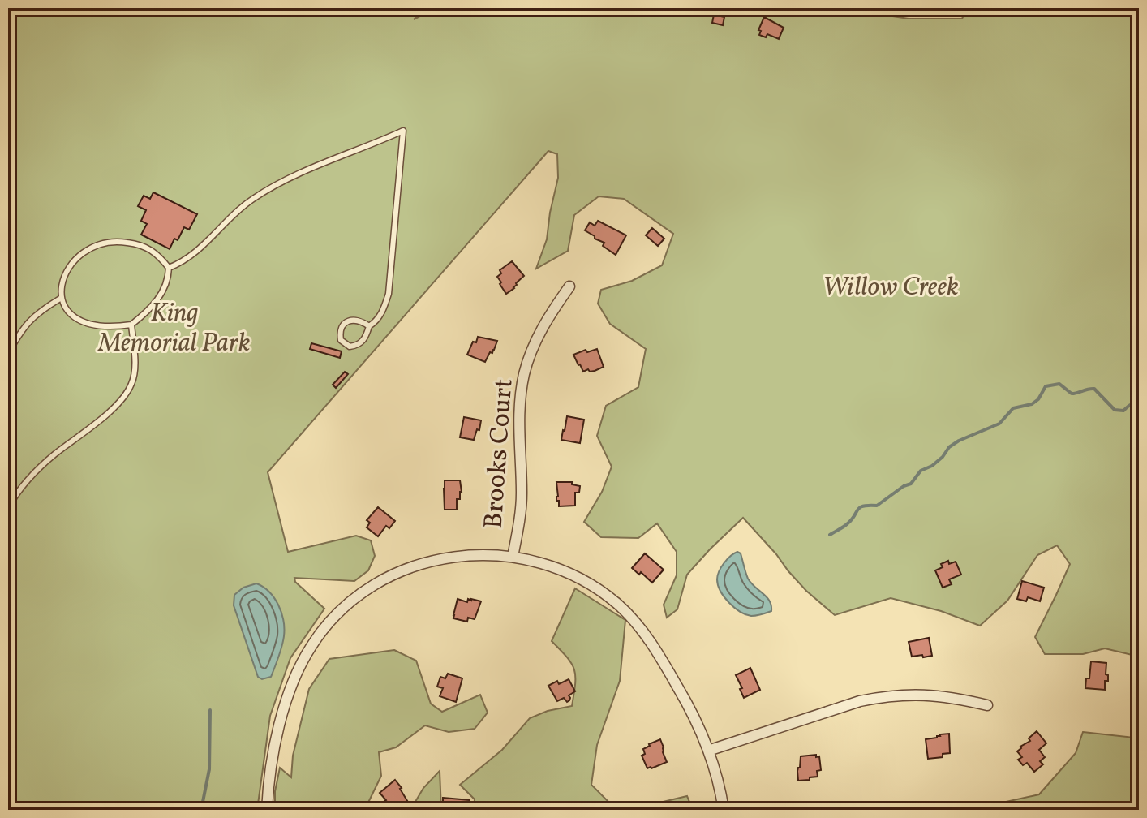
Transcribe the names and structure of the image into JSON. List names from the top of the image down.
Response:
{
  "streets": {
    "street": ["Brooks Court"]
  },
  "parks": ["Willow Creek", "King Memorial Park"]
}
